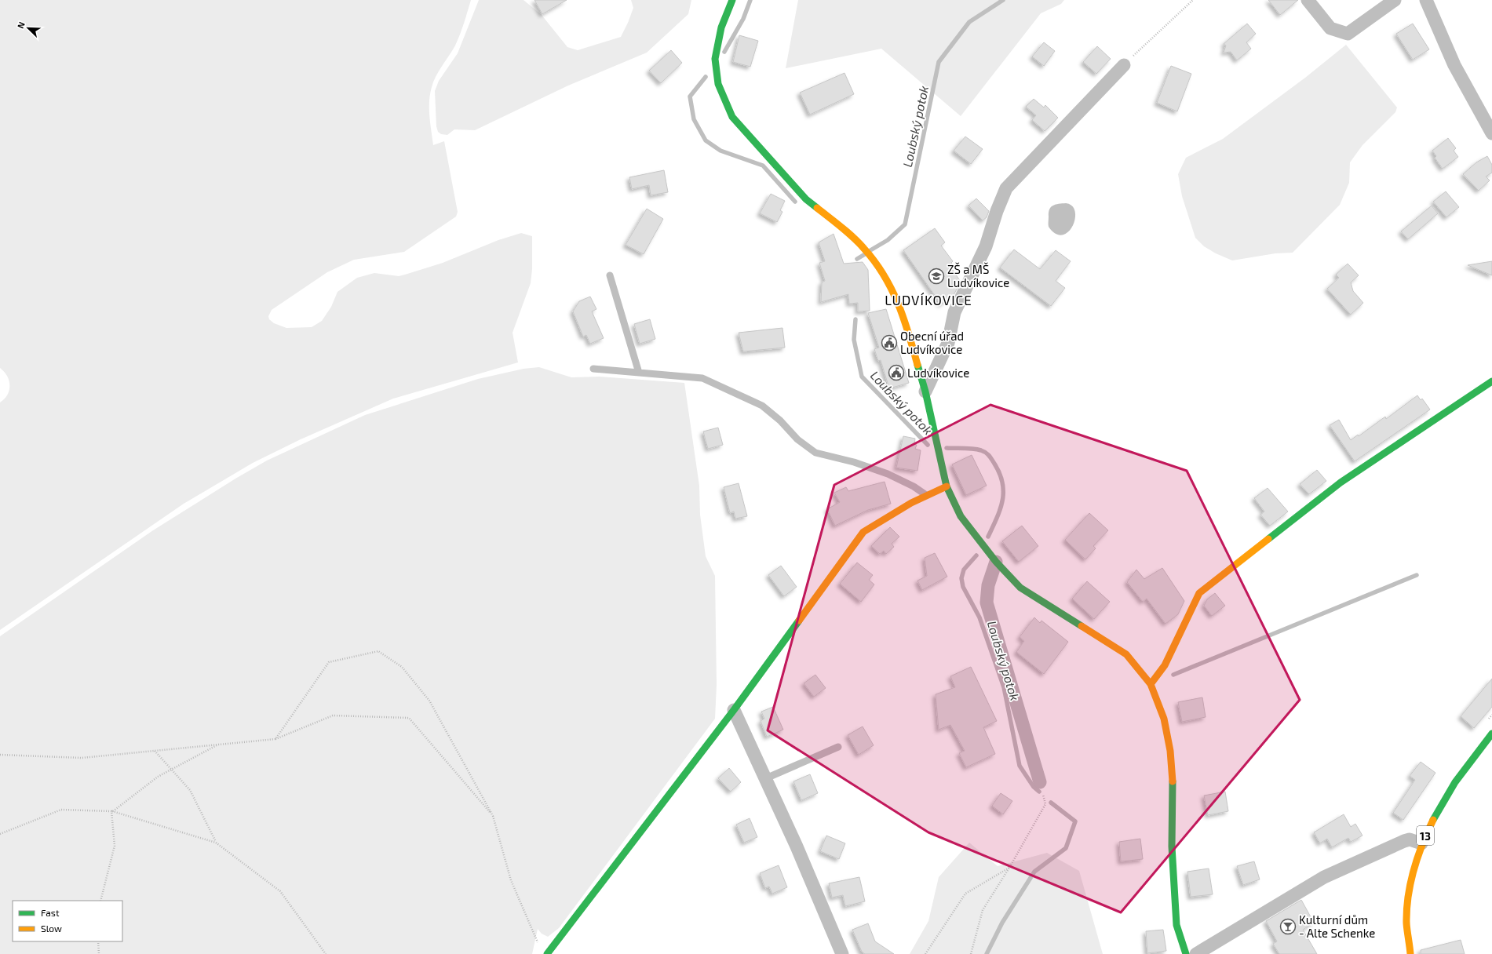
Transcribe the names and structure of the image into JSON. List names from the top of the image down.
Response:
{
  "streets": {
    "street": ["13"]
  },
  "districts": ["LUDVÍKOVICE"],
  "water": ["Loubský potok"],
  "places": {
    "school or university": ["ZŠ a MŠ Ludvíkovice"],
    "public building": ["Obecní úřad Ludvíkovice", "Ludvíkovice"],
    "bar": ["Kulturní dům - Alte Schenke"]
  },
  "legend": ["Fast", "Slow"],
  "north": "top left"
}
